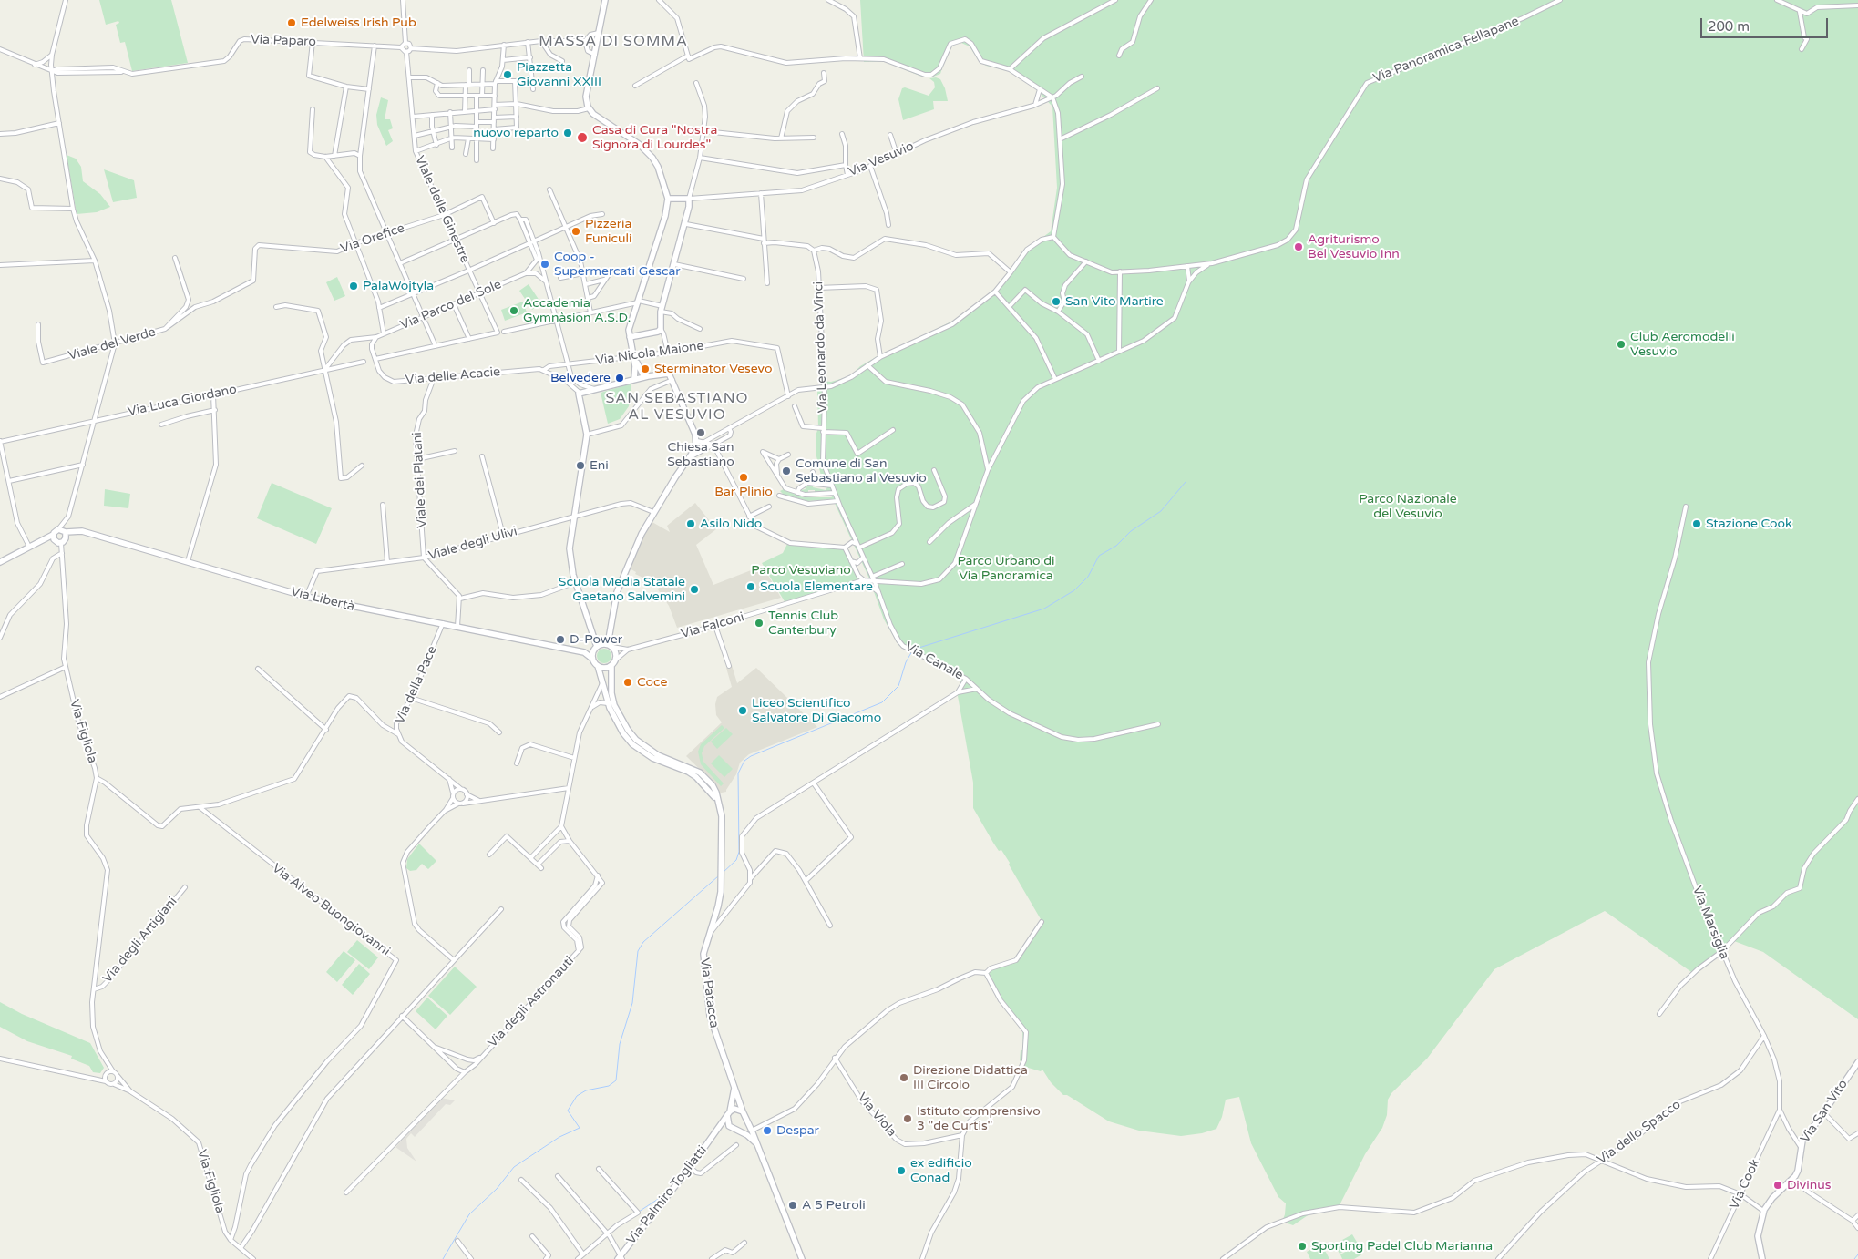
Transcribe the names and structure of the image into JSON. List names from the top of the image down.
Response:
{
  "streets": {
    "street": [
      "Via Paparo",
      "Via Panoramica Fellapane",
      "Via Vesuvio",
      "Viale delle Ginestre",
      "Via Orefice",
      "Via Parco del Sole",
      "Viale del Verde",
      "Via Leonardo da Vinci",
      "Via Nicola Maione",
      "Via delle Acacie",
      "Via Luca Giordano",
      "Viale dei Platani",
      "Viale degli Ulivi",
      "Via Libertà",
      "Via Falconi",
      "Via Canale",
      "Via della Pace",
      "Via Figliola",
      "Via Alveo Buongiovanni",
      "Via Marsiglia",
      "Via degli Artigiani",
      "Via Patacca",
      "Via degli Astronauti",
      "Via San Vito",
      "Via Viola",
      "Via dello Spacco",
      "Via Cook",
      "Via Palmiro Togliatti"
    ]
  },
  "crossings": [
    ["Viale delle Ginestre", "Via Orefice"],
    ["Viale delle Ginestre", "Via Parco del Sole"],
    ["Via Orefice", "Viale del Verde"],
    ["Via Parco del Sole", "Via Luca Giordano"],
    ["Via Leonardo da Vinci", "Via Canale"],
    ["Via Nicola Maione", "Via delle Acacie"],
    ["Via delle Acacie", "Viale dei Platani"],
    ["Viale dei Platani", "Viale degli Ulivi"],
    ["Viale degli Ulivi", "Via Libertà"],
    ["Via Libertà", "Via Falconi"],
    ["Via Libertà", "Via della Pace"],
    ["Via Libertà", "Via Figliola"],
    ["Via Falconi", "Via Canale"],
    ["Via Figliola", "Via Alveo Buongiovanni"],
    ["Via Figliola", "Via degli Artigiani"],
    ["Via Marsiglia", "Via San Vito"],
    ["Via Marsiglia", "Via dello Spacco"],
    ["Via Marsiglia", "Via Cook"],
    ["Via Patacca", "Via Palmiro Togliatti"]
  ],
  "districts": ["MASSA DI SOMMA", "SAN SEBASTIANO AL VESUVIO"],
  "parks": ["Parco Nazionale del Vesuvio", "Parco Urbano di Via Panoramica", "Parco Vesuviano"],
  "places": [
    "Edelweiss Irish Pub",
    "Piazzetta Giovanni XXIII",
    "nuovo reparto",
    "Casa di Cura \"Nostra Signora di Lourdes\"",
    "Pizzeria Funiculi",
    "Agriturismo Bel Vesuvio Inn",
    "Coop - Supermercati Gescar",
    "PalaWojtyla",
    "San Vito Martire",
    "Accademia Gymnàsion A.S.D.",
    "Club Aeromodelli Vesuvio",
    "Sterminator Vesevo",
    "Belvedere",
    "Chiesa San Sebastiano",
    "Eni",
    "Comune di San Sebastiano al Vesuvio",
    "Bar Plinio",
    "Asilo Nido",
    "Stazione Cook",
    "Scuola Elementare",
    "Scuola Media Statale Gaetano Salvemini",
    "Tennis Club Canterbury",
    "D-Power",
    "Coce",
    "Liceo Scientifico Salvatore Di Giacomo",
    "Direzione Didattica III Circolo",
    "Istituto comprensivo 3 \"de Curtis\"",
    "Despar",
    "ex edificio Conad",
    "Divinus",
    "A 5 Petroli",
    "Sporting Padel Club Marianna"
  ],
  "scale_bar": "200 m"
}
